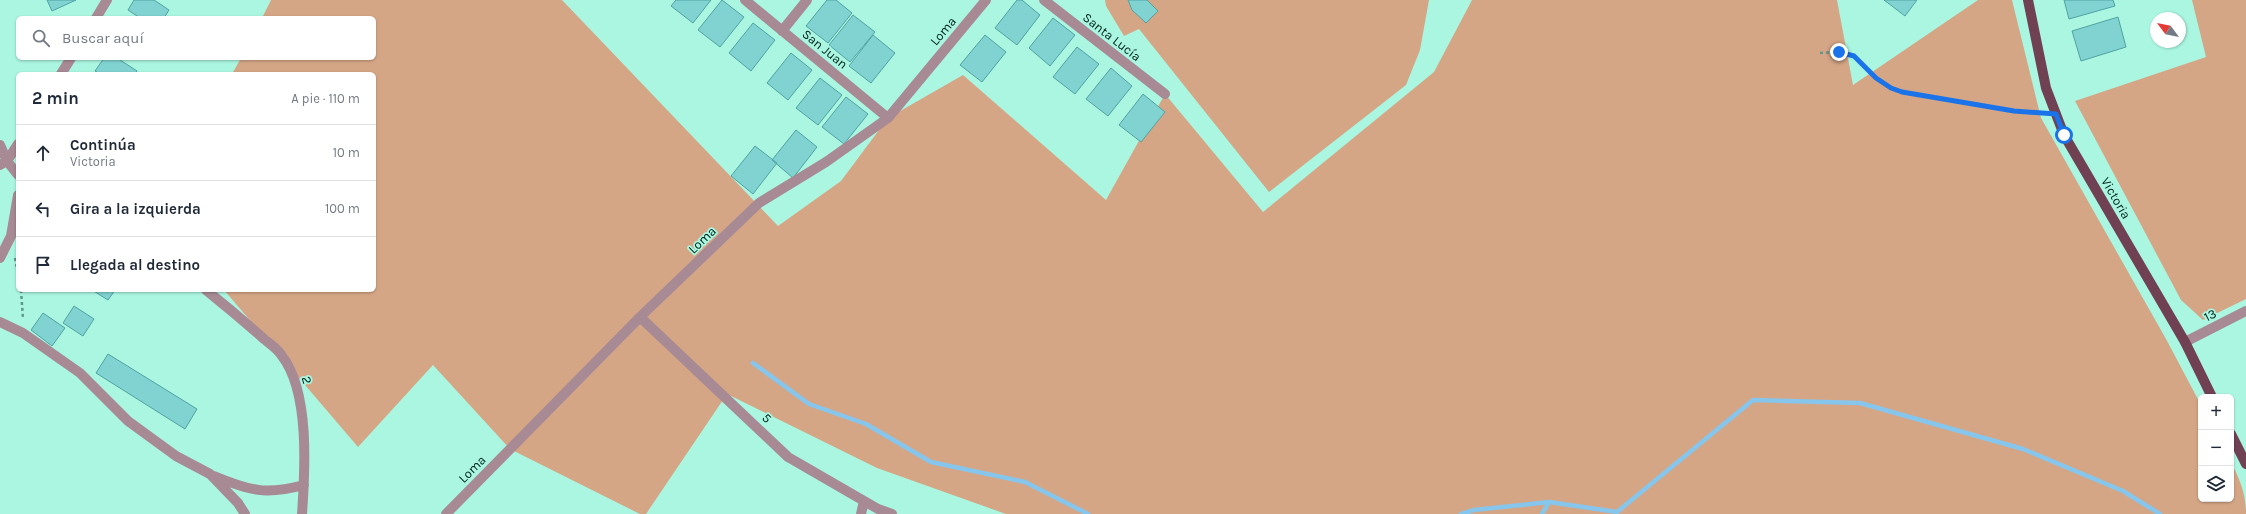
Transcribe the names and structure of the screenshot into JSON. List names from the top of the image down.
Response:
{
  "streets": {
    "main road": ["Victoria"],
    "street": [
      "Loma",
      "Santa Lucía",
      "San Juan",
      "13",
      "2",
      "5"
    ]
  },
  "crossings": [
    ["Loma", "San Juan"],
    ["Loma", "5"],
    ["Victoria", "13"]
  ],
  "north": "top left",
  "page": {
    "search": "Buscar aquí",
    "heading": ["2 min", "A pie · 110 m"],
    "list": [
      ["Continúa", "Victoria", "10 m"],
      ["Gira a la izquierda", "100 m"],
      "Llegada al destino"
    ],
    "map_buttons": ["+", "−"]
  }
}
